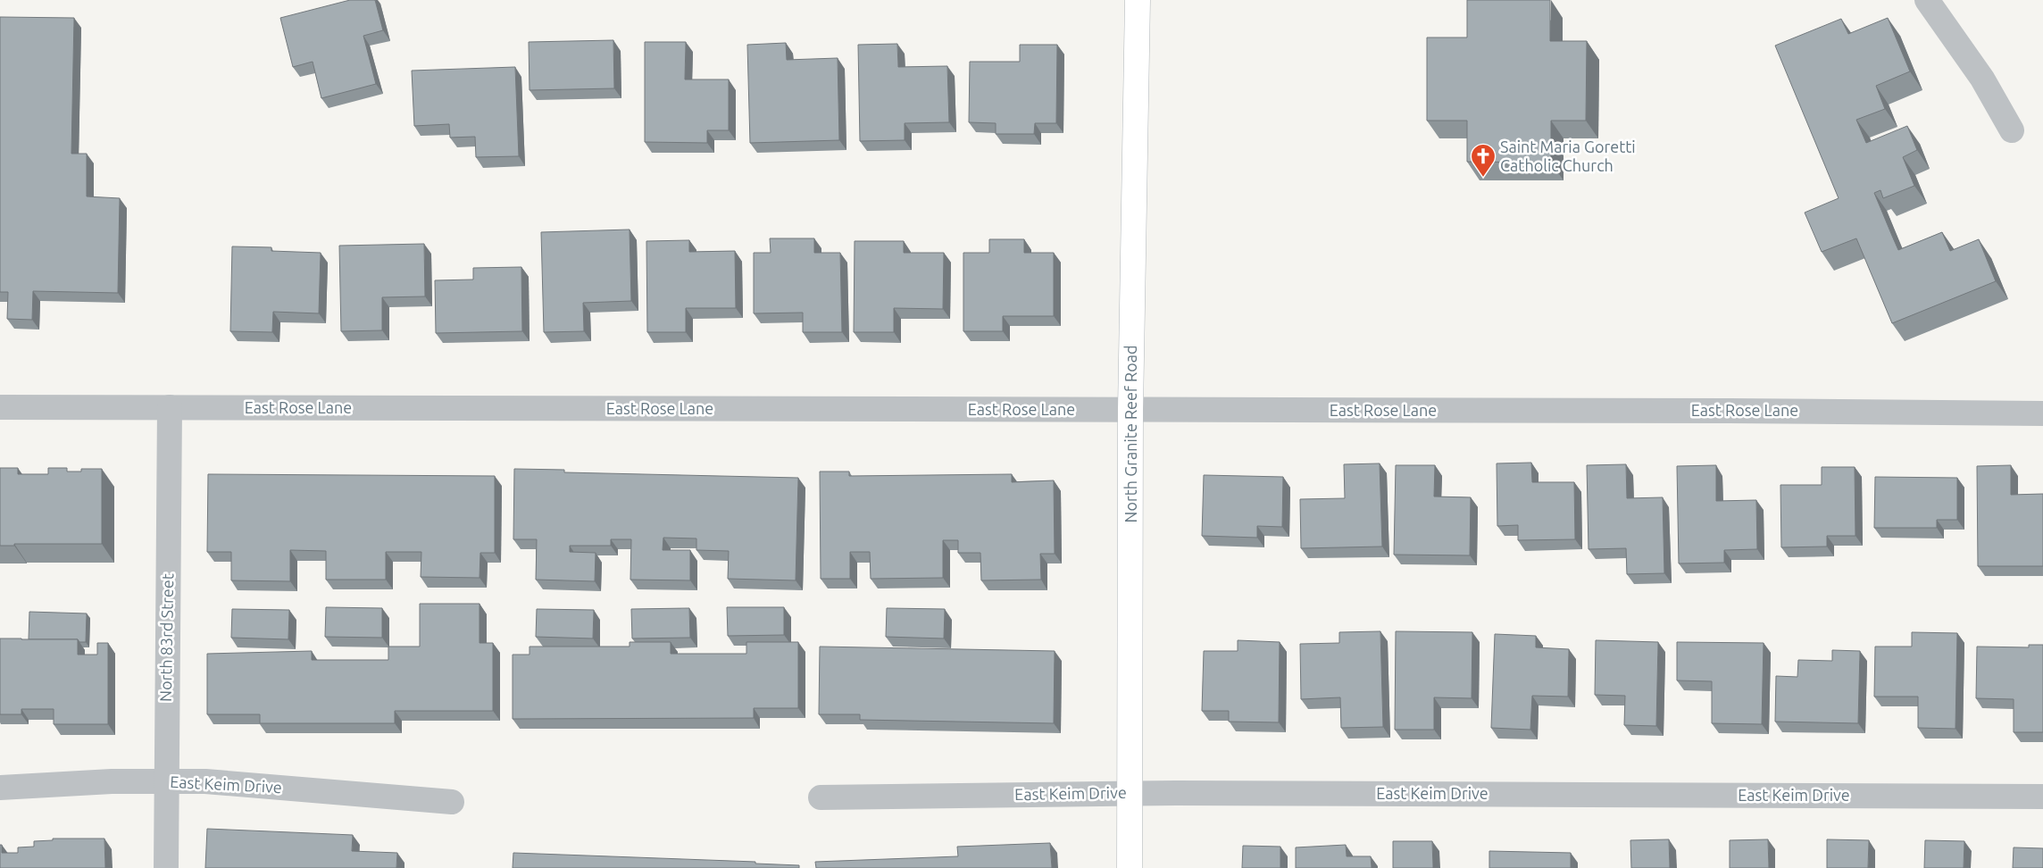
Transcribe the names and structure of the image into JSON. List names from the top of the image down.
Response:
{
  "streets": {
    "street": [
      "East Rose Lane",
      "North Granite Reef Road",
      "North 83rd Street",
      "East Keim Drive"
    ]
  },
  "crossings": [
    ["East Rose Lane", "North Granite Reef Road"],
    ["East Rose Lane", "North 83rd Street"],
    ["North Granite Reef Road", "East Keim Drive"],
    ["North 83rd Street", "East Keim Drive"]
  ],
  "places": {
    "church": ["Saint Maria Goretti Catholic Church"]
  }
}
